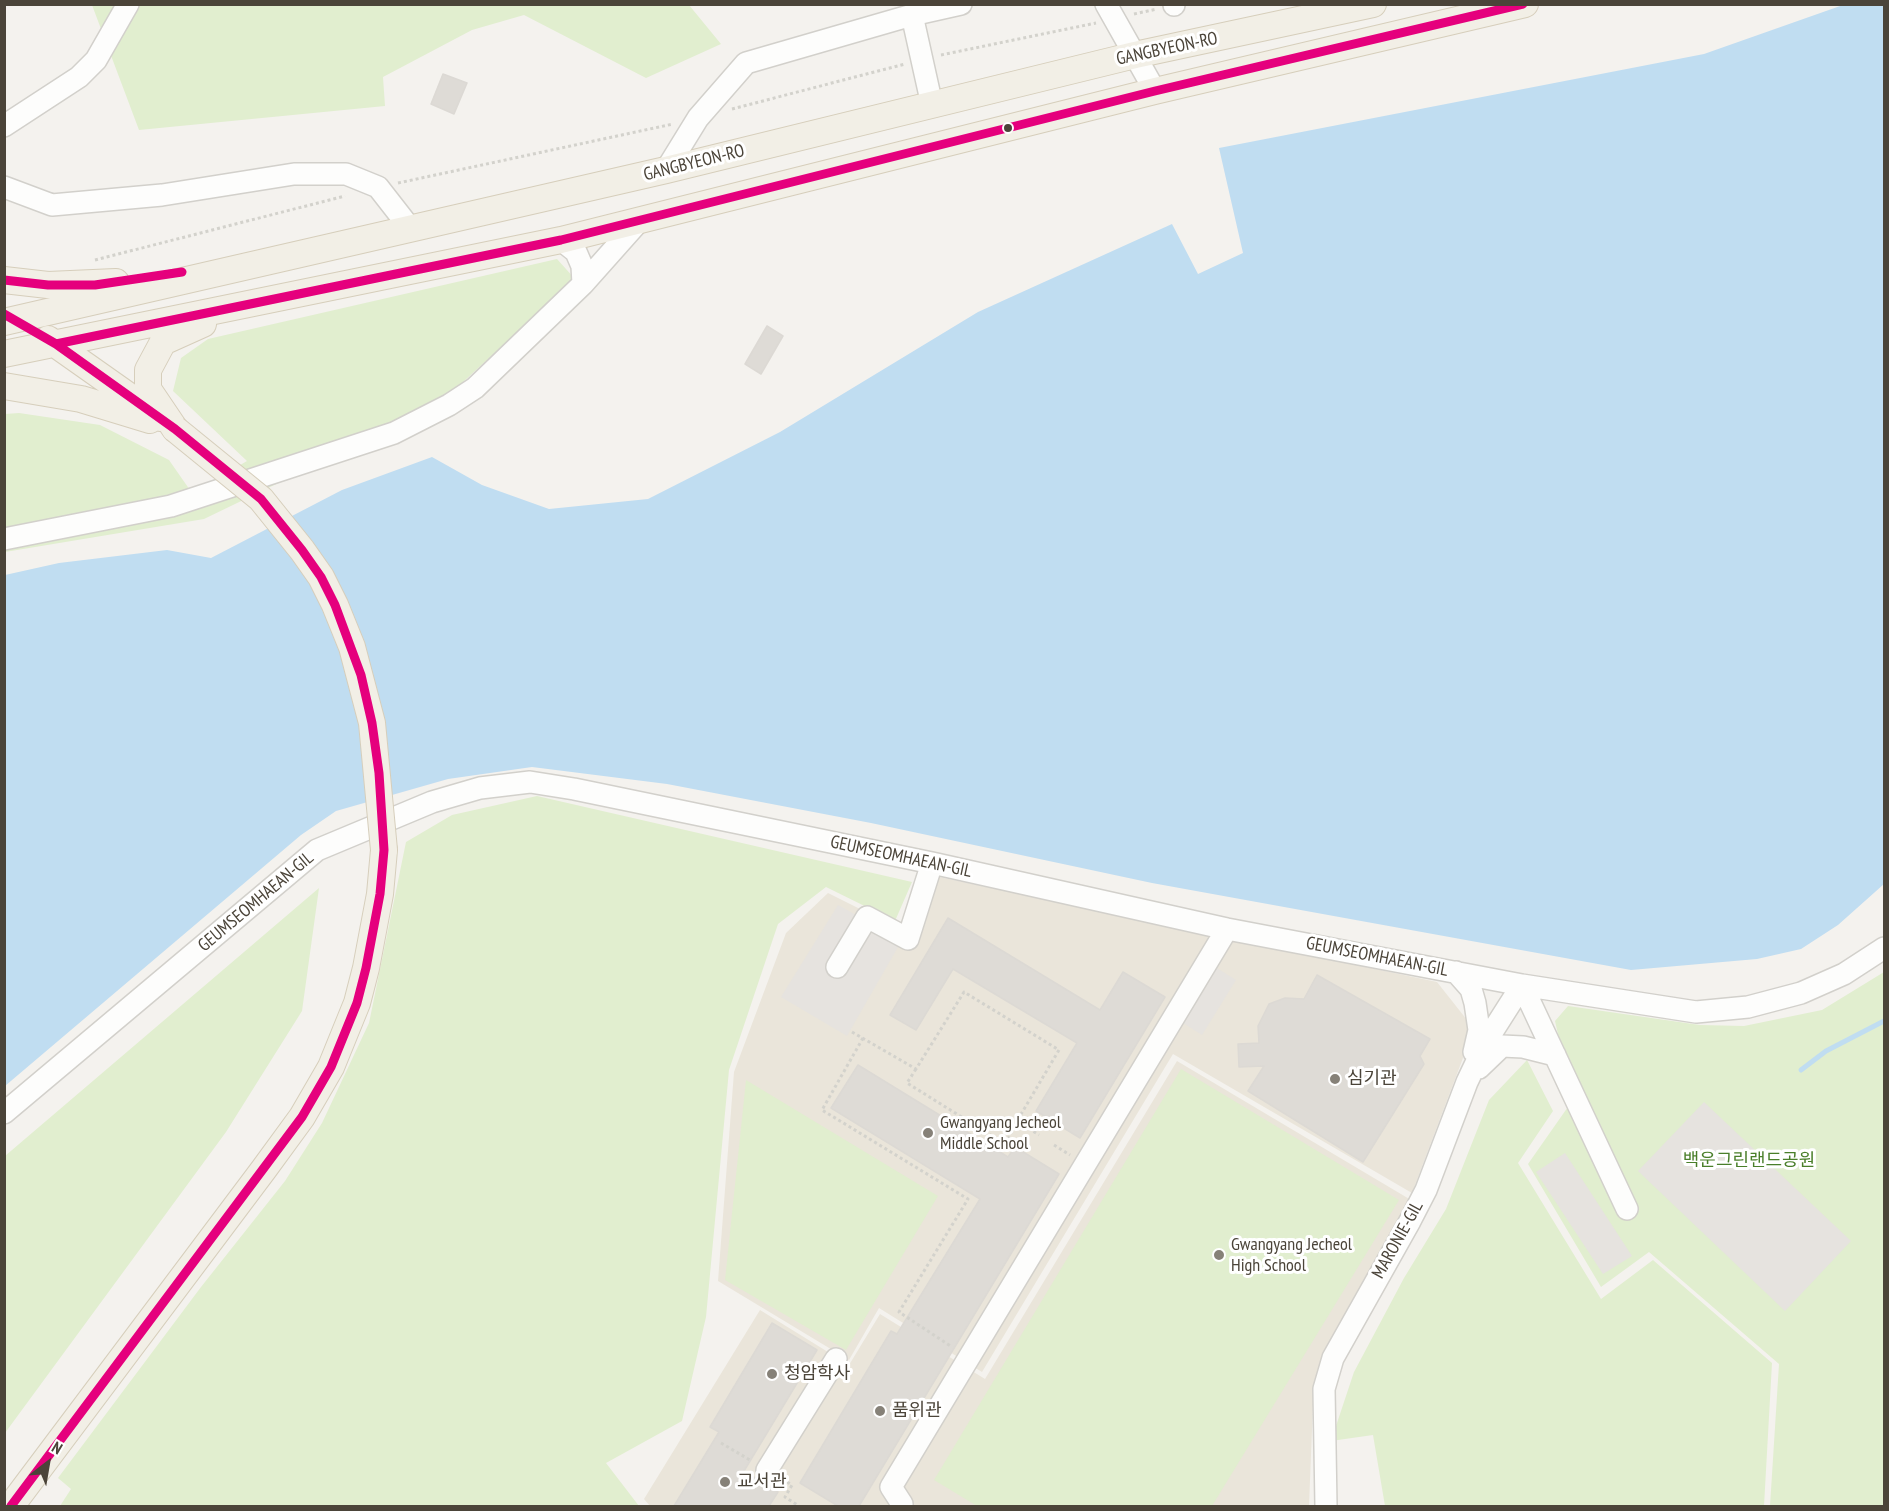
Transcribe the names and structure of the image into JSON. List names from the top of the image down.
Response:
{
  "streets": {
    "main road": ["GANGBYEON-RO"],
    "street": ["GEUMSEOMHAEAN-GIL", "MARONIE-GIL"]
  },
  "crossings": [
    ["GEUMSEOMHAEAN-GIL", "MARONIE-GIL"]
  ],
  "parks": ["백운그린랜드공원"],
  "places": [
    "심기관",
    "Gwangyang Jecheol Middle School",
    "Gwangyang Jecheol High School",
    "청암학사",
    "품위관",
    "교서관"
  ],
  "north": "top right"
}
